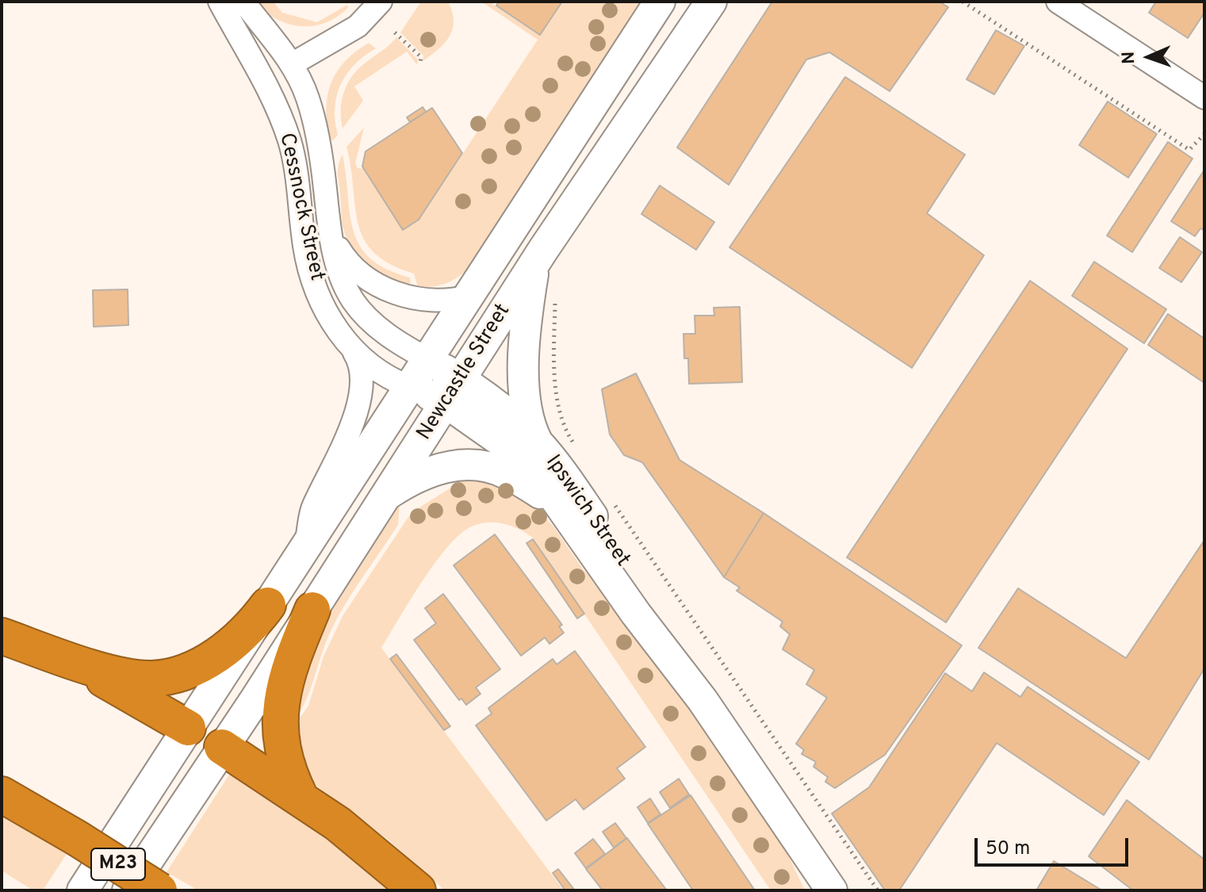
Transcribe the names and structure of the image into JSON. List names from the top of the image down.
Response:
{
  "streets": {
    "highway": ["M23"],
    "main road": ["Newcastle Street", "Ipswich Street"],
    "street": ["Cessnock Street"]
  },
  "crossings": [
    ["Cessnock Street", "Newcastle Street"],
    ["Cessnock Street", "Ipswich Street"],
    ["Newcastle Street", "Ipswich Street"]
  ],
  "scale_bar": "50 m",
  "north": "left"
}
